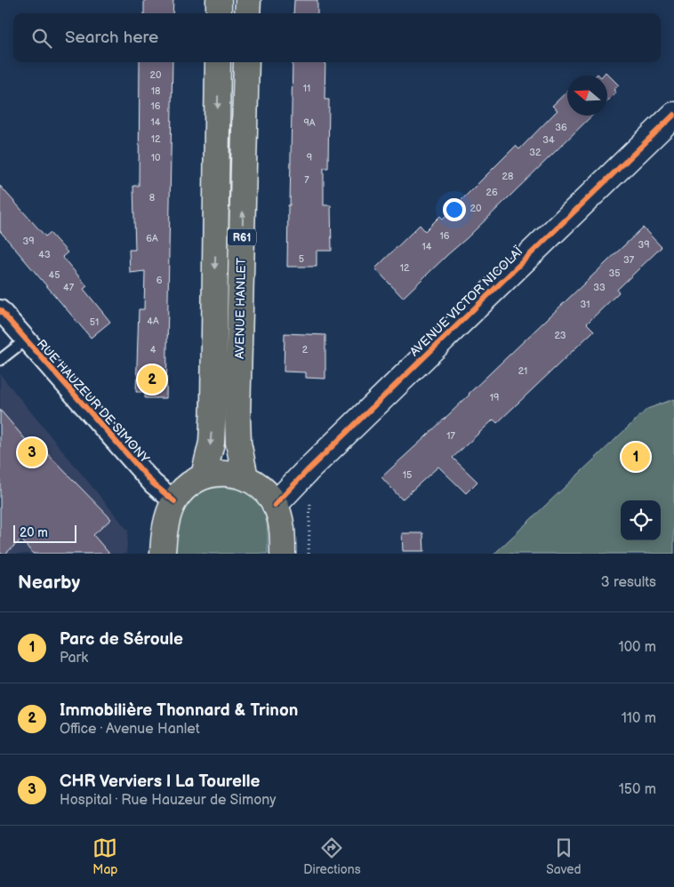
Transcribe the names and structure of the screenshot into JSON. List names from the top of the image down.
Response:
{
  "streets": {
    "main road": ["R61", "AVENUE HANLET"],
    "street": ["AVENUE VICTOR NICOLAÏ", "RUE HAUZEUR DE SIMONY"]
  },
  "house_numbers": [
    "20",
    "11",
    "18",
    "16",
    "14",
    "9A",
    "36",
    "12",
    "34",
    "32",
    "10",
    "9",
    "28",
    "7",
    "26",
    "8",
    "20",
    "16",
    "6A",
    "39",
    "39",
    "14",
    "43",
    "5",
    "37",
    "12",
    "35",
    "45",
    "6",
    "47",
    "33",
    "31",
    "4A",
    "51",
    "23",
    "4",
    "2",
    "21",
    "19",
    "17",
    "15"
  ],
  "scale_bar": "20 m",
  "north": "left",
  "page": {
    "search": "Search here",
    "pins": ["2", "3", "1"],
    "scale": "20 m",
    "heading": ["Nearby", "3 results"],
    "list": [
      {
        "mark": "1",
        "name": "Parc de Séroule",
        "note": "Park",
        "value": "100 m"
      },
      {
        "mark": "2",
        "name": "Immobilière Thonnard & Trinon",
        "note": "Office · Avenue Hanlet",
        "value": "110 m"
      },
      {
        "mark": "3",
        "name": "CHR Verviers | La Tourelle",
        "note": "Hospital · Rue Hauzeur de Simony",
        "value": "150 m"
      }
    ],
    "nav": ["Map", "Directions", "Saved"]
  }
}
